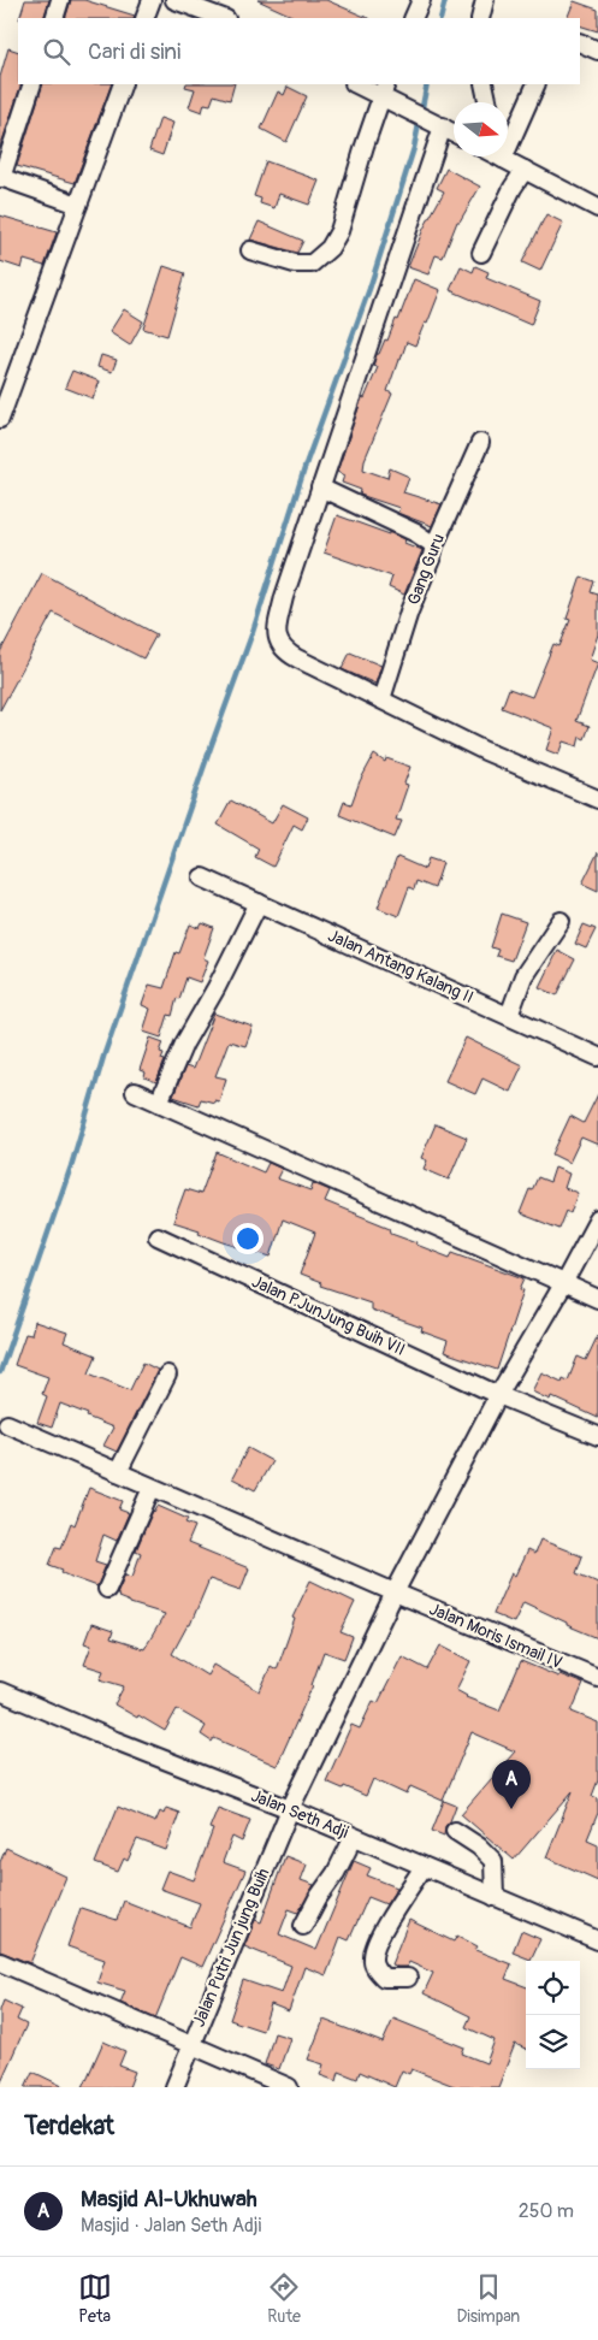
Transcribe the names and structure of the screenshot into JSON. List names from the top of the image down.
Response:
{
  "streets": {
    "street": [
      "Gang Guru",
      "Jalan Antang Kalang II",
      "Jalan P.JunJung Buih VII",
      "Jalan Moris Ismail IV",
      "Jalan Seth Adji",
      "Jalan Putri Jun jung Buih"
    ]
  },
  "crossings": [
    ["Jalan P.JunJung Buih VII", "Jalan Putri Jun jung Buih"],
    ["Jalan Moris Ismail IV", "Jalan Putri Jun jung Buih"],
    ["Jalan Seth Adji", "Jalan Putri Jun jung Buih"]
  ],
  "north": "right",
  "page": {
    "search": "Cari di sini",
    "pins": "A",
    "heading": "Terdekat",
    "list": [
      {
        "mark": "A",
        "name": "Masjid Al-Ukhuwah",
        "note": "Masjid · Jalan Seth Adji",
        "value": "250 m"
      }
    ],
    "nav": ["Peta", "Rute", "Disimpan"]
  }
}
